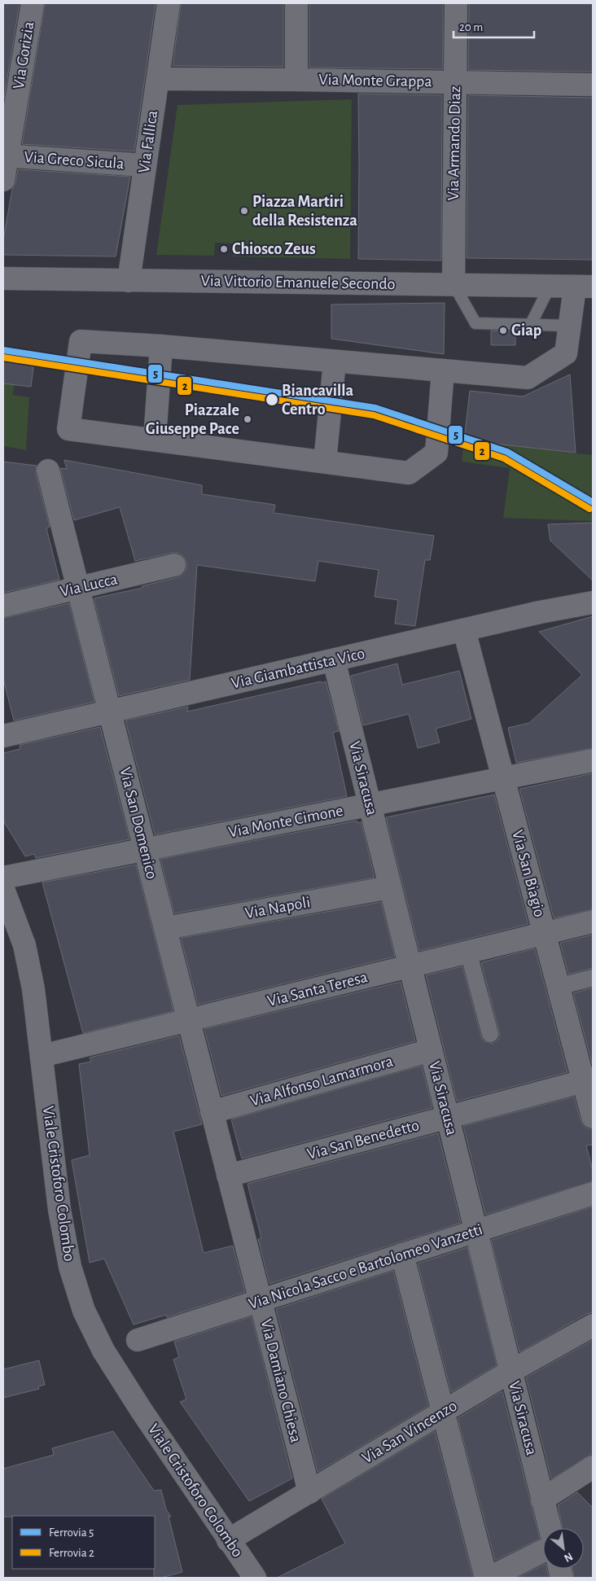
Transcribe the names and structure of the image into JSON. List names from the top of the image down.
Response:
{
  "streets": {
    "street": [
      "Via Gorizia",
      "Via Monte Grappa",
      "Via Fallica",
      "Via Armando Diaz",
      "Via Greco Sicula",
      "Via Vittorio Emanuele Secondo",
      "Via Lucca",
      "Via Giambattista Vico",
      "Via Siracusa",
      "Via Monte Cimone",
      "Via San Domenico",
      "Via San Biagio",
      "Via Napoli",
      "Via Santa Teresa",
      "Via Alfonso Lamarmora",
      "Via San Benedetto",
      "Viale Cristoforo Colombo",
      "Via Nicola Sacco e Bartolomeo Vanzetti",
      "Via Damiano Chiesa",
      "Via San Vincenzo"
    ]
  },
  "crossings": [
    ["Via Gorizia", "Via Greco Sicula"],
    ["Via Monte Grappa", "Via Fallica"],
    ["Via Monte Grappa", "Via Armando Diaz"],
    ["Via Fallica", "Via Greco Sicula"],
    ["Via Fallica", "Via Vittorio Emanuele Secondo"],
    ["Via Armando Diaz", "Via Vittorio Emanuele Secondo"],
    ["Via Lucca", "Via San Domenico"],
    ["Via Giambattista Vico", "Via Siracusa"],
    ["Via Giambattista Vico", "Via San Domenico"],
    ["Via Giambattista Vico", "Via San Biagio"],
    ["Via Siracusa", "Via Monte Cimone"],
    ["Via Siracusa", "Via Napoli"],
    ["Via Siracusa", "Via Santa Teresa"],
    ["Via Siracusa", "Via Alfonso Lamarmora"],
    ["Via Siracusa", "Via San Benedetto"],
    ["Via Siracusa", "Via Nicola Sacco e Bartolomeo Vanzetti"],
    ["Via Siracusa", "Via San Vincenzo"],
    ["Via Monte Cimone", "Via San Domenico"],
    ["Via Monte Cimone", "Via San Biagio"],
    ["Via San Domenico", "Via Napoli"],
    ["Via San Domenico", "Via Santa Teresa"],
    ["Via San Domenico", "Via Alfonso Lamarmora"],
    ["Via San Domenico", "Via San Benedetto"],
    ["Via San Domenico", "Via Damiano Chiesa"],
    ["Via San Biagio", "Via Santa Teresa"],
    ["Via San Biagio", "Via San Benedetto"],
    ["Via Santa Teresa", "Viale Cristoforo Colombo"],
    ["Via San Benedetto", "Via Damiano Chiesa"],
    ["Viale Cristoforo Colombo", "Via San Vincenzo"],
    ["Via Nicola Sacco e Bartolomeo Vanzetti", "Via Damiano Chiesa"],
    ["Via Damiano Chiesa", "Via San Vincenzo"]
  ],
  "places": [
    "Piazza Martiri della Resistenza",
    "Chiosco Zeus",
    "Giap",
    "Biancavilla Centro",
    "Piazzale Giuseppe Pace"
  ],
  "lines": ["rail line 5", "rail line 2"],
  "legend": ["Ferrovia 5", "Ferrovia 2"],
  "scale_bar": "20 m",
  "north": "bottom right"
}
